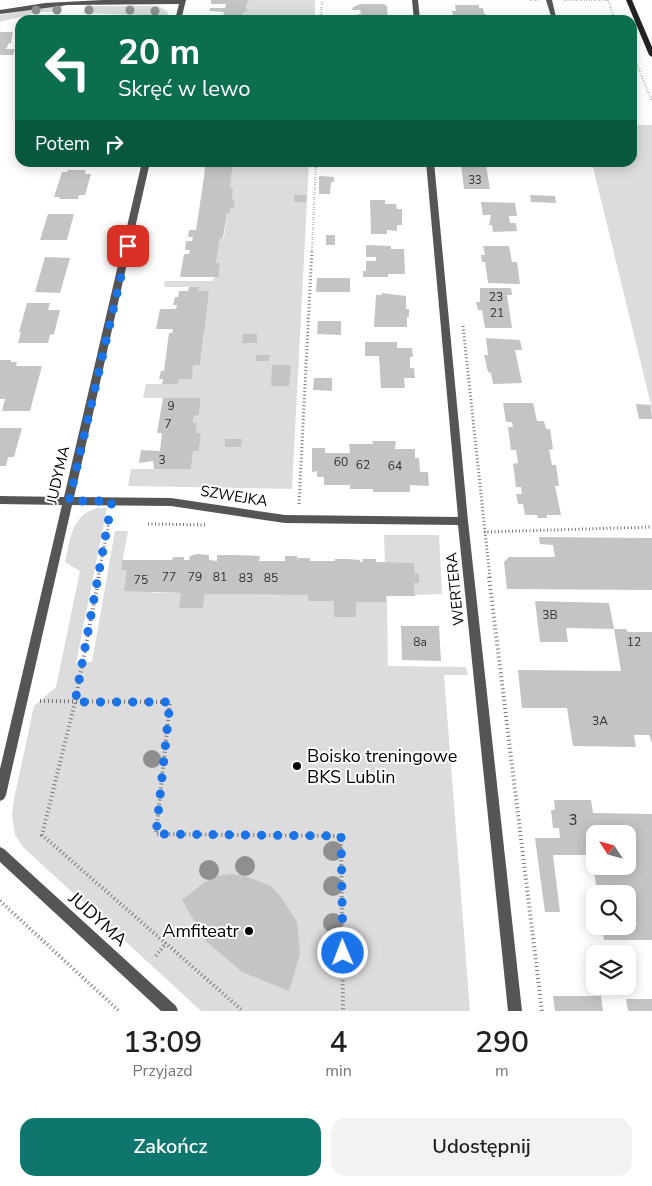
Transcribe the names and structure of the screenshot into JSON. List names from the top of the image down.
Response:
{
  "streets": {
    "street": ["JUDYMA", "SZWEJKA", "WERTERA"]
  },
  "crossings": [
    ["JUDYMA", "SZWEJKA"],
    ["SZWEJKA", "WERTERA"]
  ],
  "places": ["Boisko treningowe BKS Lublin", "Amfiteatr"],
  "house_numbers": [
    "33",
    "23",
    "21",
    "9",
    "7",
    "3",
    "60",
    "62",
    "64",
    "77",
    "79",
    "81",
    "83",
    "85",
    "75",
    "3B",
    "8a",
    "12",
    "3A",
    "3"
  ],
  "north": "top left",
  "page": {
    "turn": ["20 m", "Skręć w lewo"],
    "then": "Potem",
    "eta": [
      "13:09",
      "Przyjazd",
      "4",
      "min",
      "290",
      "m"
    ],
    "buttons": ["Zakończ", "Udostępnij"]
  }
}
